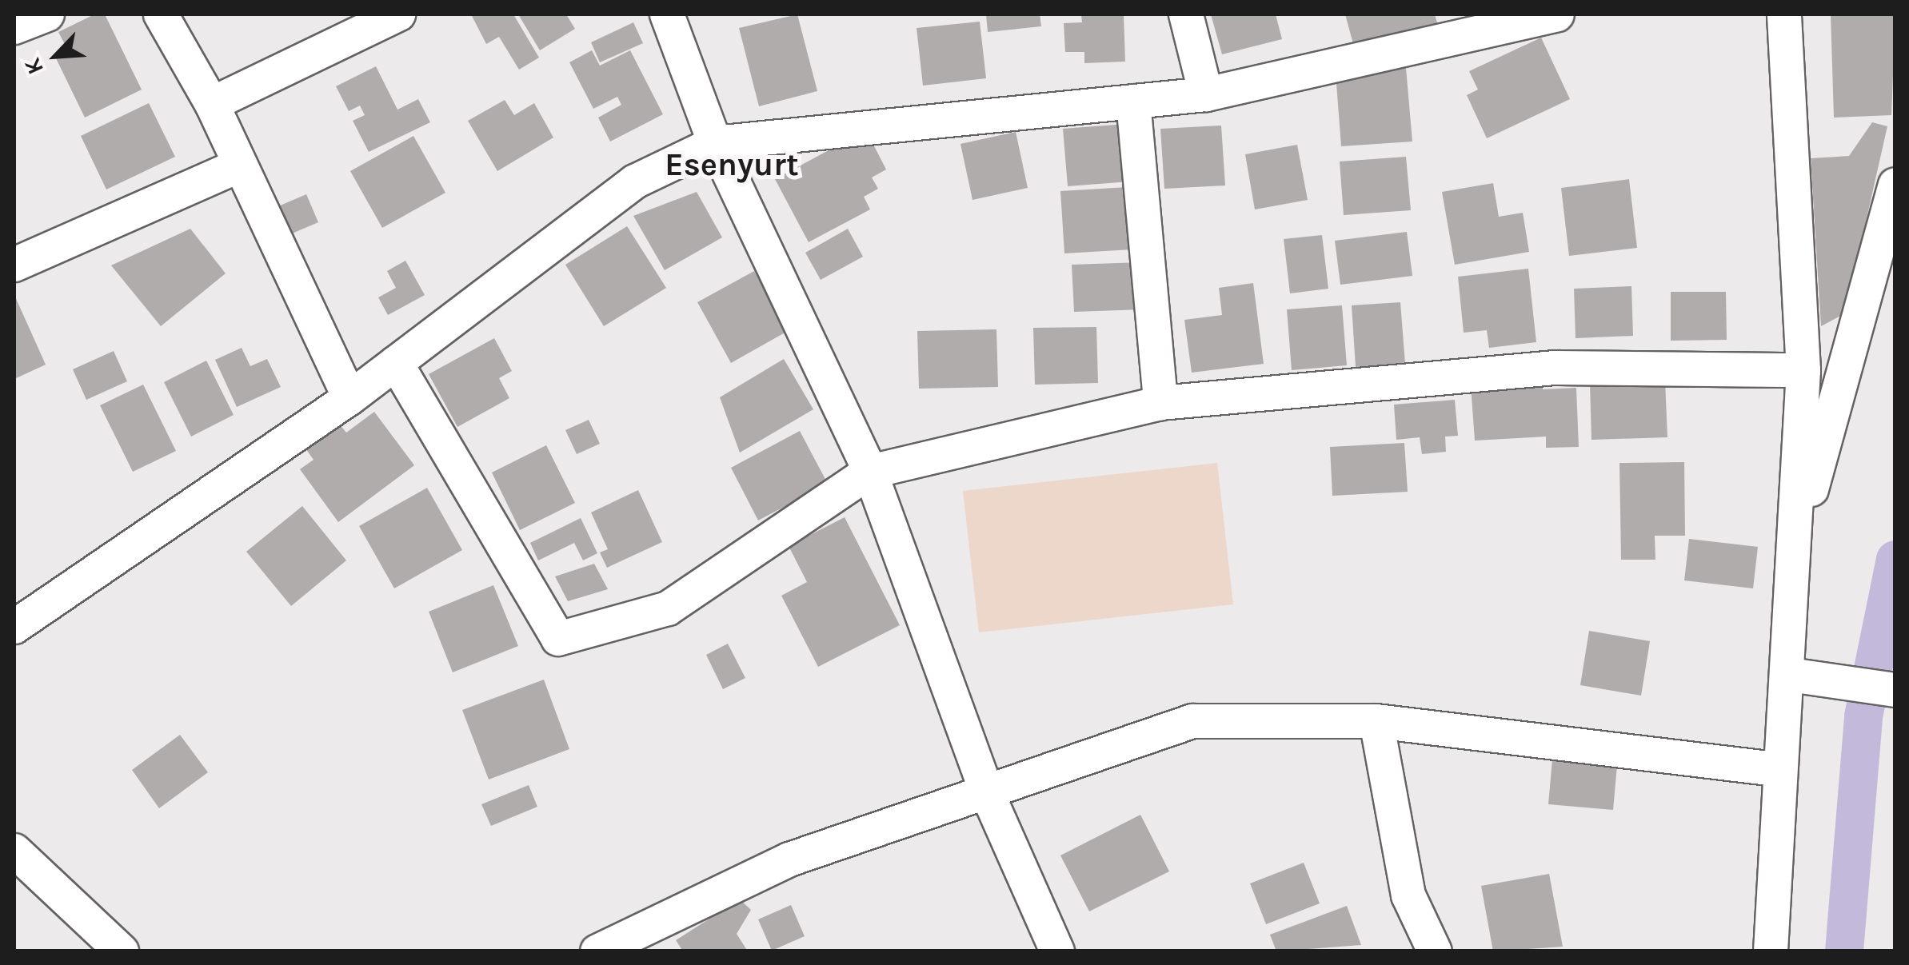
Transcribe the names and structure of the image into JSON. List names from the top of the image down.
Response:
{
  "districts": ["Esenyurt"],
  "north": "bottom left"
}
